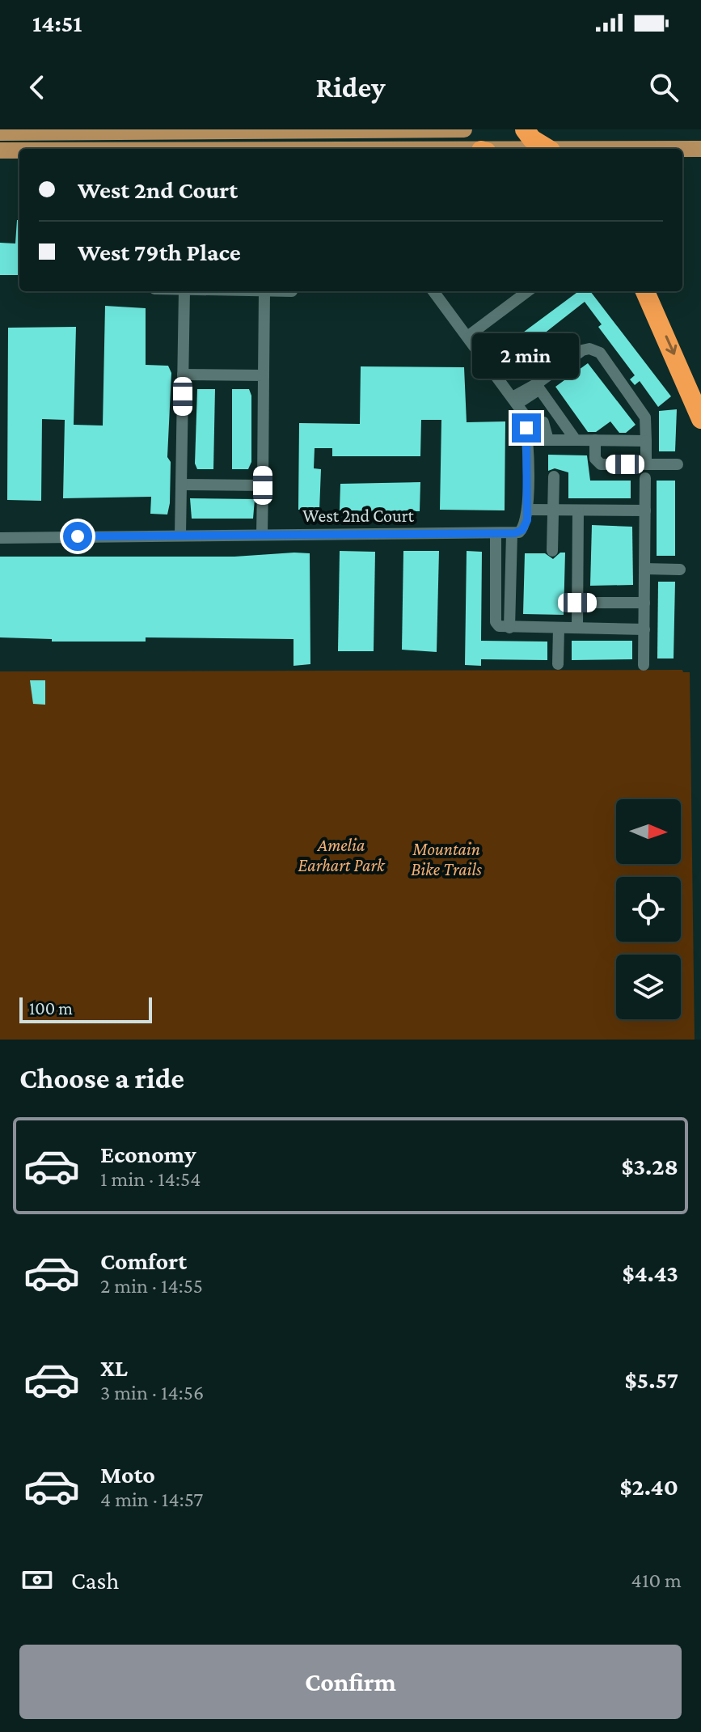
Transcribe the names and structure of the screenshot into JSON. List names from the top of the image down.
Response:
{
  "streets": {
    "street": ["West 2nd Court"]
  },
  "parks": ["Amelia Earhart Park", "Mountain Bike Trails"],
  "scale_bar": "100 m",
  "north": "right",
  "page": {
    "status": "14:51",
    "header": "Ridey",
    "banner": ["West 2nd Court", "West 79th Place"],
    "bubble": "2 min",
    "scale": "100 m",
    "heading": "Choose a ride",
    "list": [
      {
        "name": "Economy",
        "note": "1 min · 14:54",
        "value": "$3.28"
      },
      {
        "name": "Comfort",
        "note": "2 min · 14:55",
        "value": "$4.43"
      },
      {
        "name": "XL",
        "note": "3 min · 14:56",
        "value": "$5.57"
      },
      {
        "name": "Moto",
        "note": "4 min · 14:57",
        "value": "$2.40"
      }
    ],
    "pay": ["Cash", "410 m"],
    "buttons": "Confirm"
  }
}
